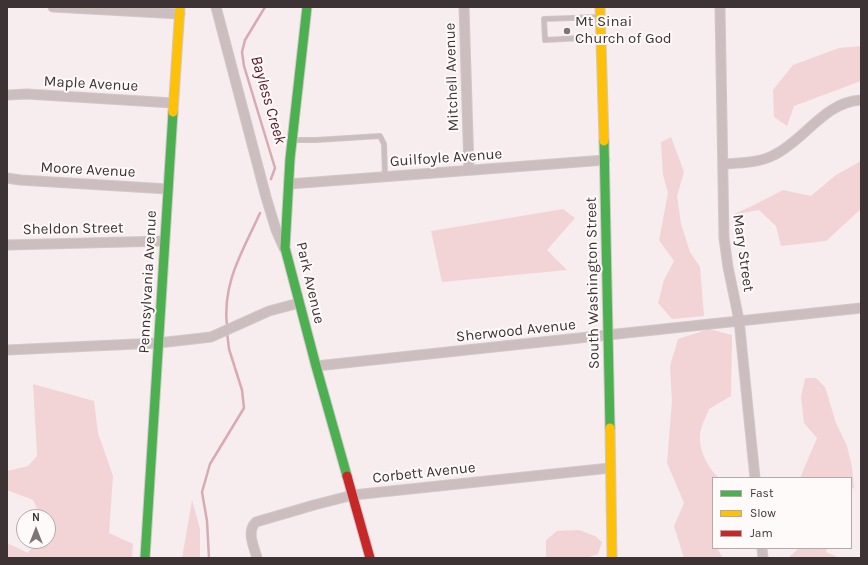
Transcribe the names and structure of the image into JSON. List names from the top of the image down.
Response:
{
  "streets": {
    "street": [
      "Mitchell Avenue",
      "Maple Avenue",
      "Guilfoyle Avenue",
      "Moore Avenue",
      "Sheldon Street",
      "Mary Street",
      "Pennsylvania Avenue",
      "Park Avenue",
      "South Washington Street",
      "Sherwood Avenue",
      "Corbett Avenue"
    ]
  },
  "crossings": [
    ["Mitchell Avenue", "Guilfoyle Avenue"],
    ["Maple Avenue", "Pennsylvania Avenue"],
    ["Guilfoyle Avenue", "Park Avenue"],
    ["Guilfoyle Avenue", "South Washington Street"],
    ["Moore Avenue", "Pennsylvania Avenue"],
    ["Sheldon Street", "Pennsylvania Avenue"],
    ["Mary Street", "Sherwood Avenue"],
    ["Park Avenue", "Sherwood Avenue"],
    ["Park Avenue", "Corbett Avenue"],
    ["South Washington Street", "Sherwood Avenue"],
    ["South Washington Street", "Corbett Avenue"]
  ],
  "water": ["Bayless Creek"],
  "places": ["Mt Sinai Church of God"],
  "legend": ["Fast", "Slow", "Jam"],
  "north": "top"
}
